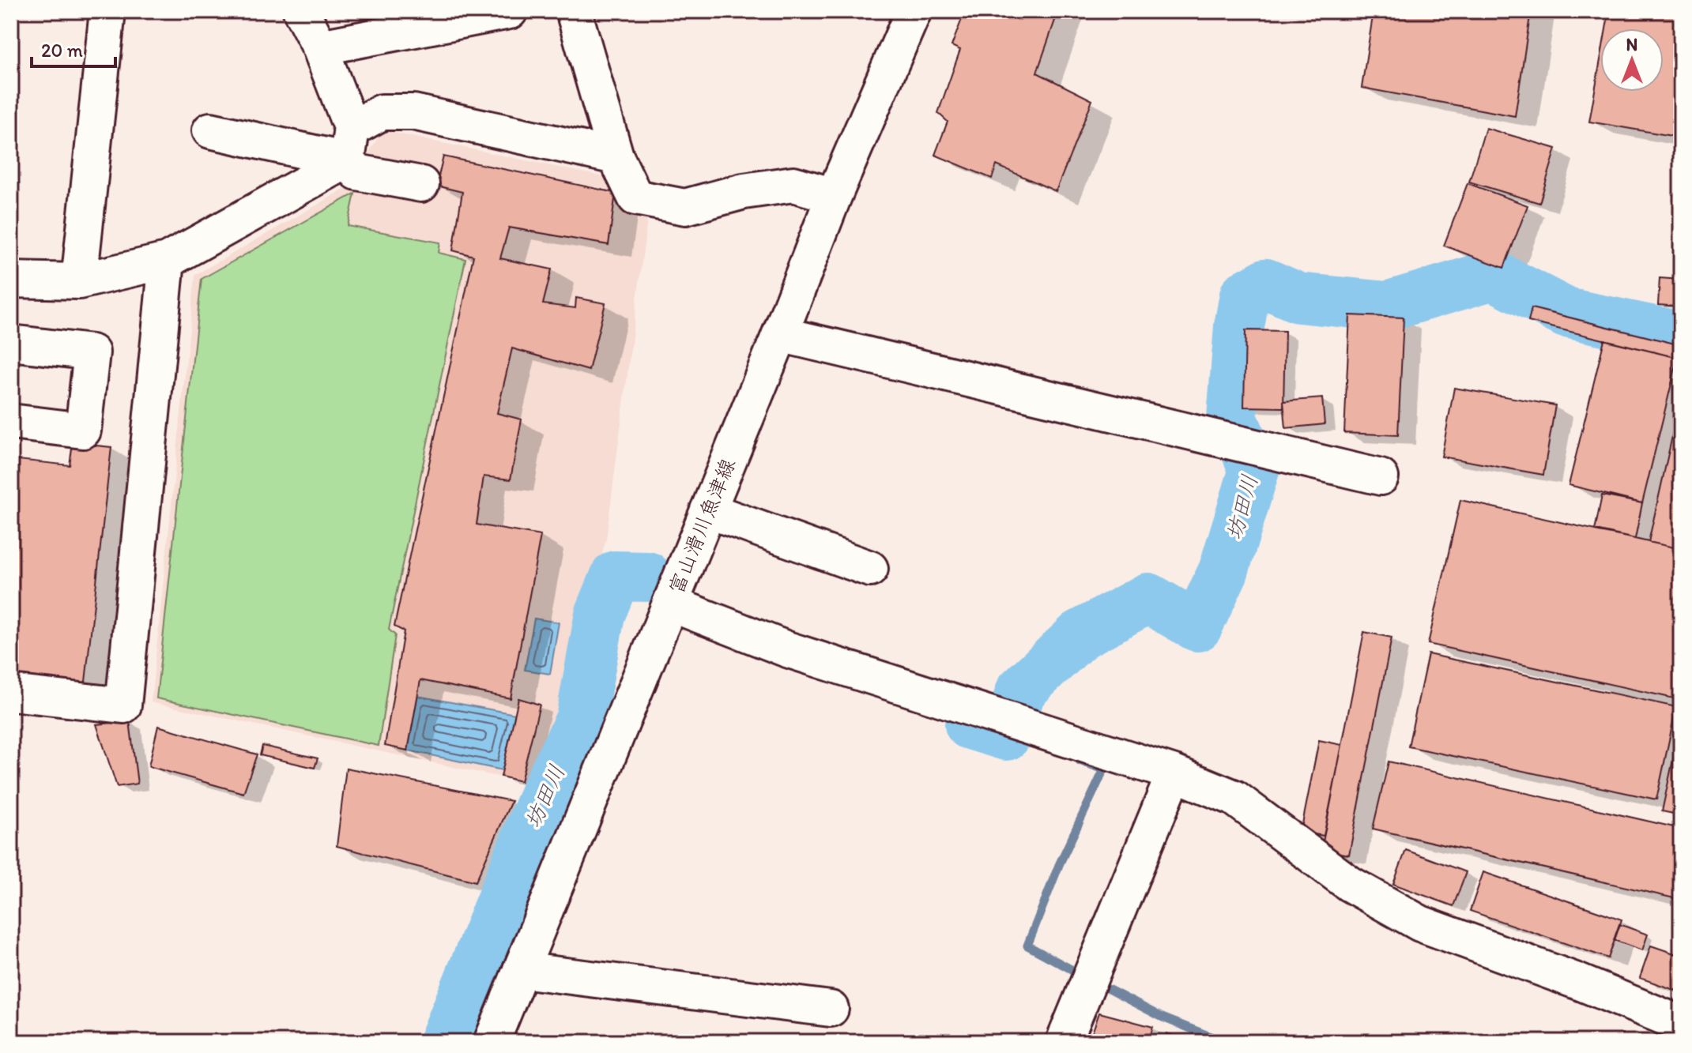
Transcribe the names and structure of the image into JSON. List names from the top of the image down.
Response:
{
  "streets": {
    "street": ["富山滑川魚津線"]
  },
  "water": ["坊田川"],
  "scale_bar": "20 m",
  "north": "top"
}
